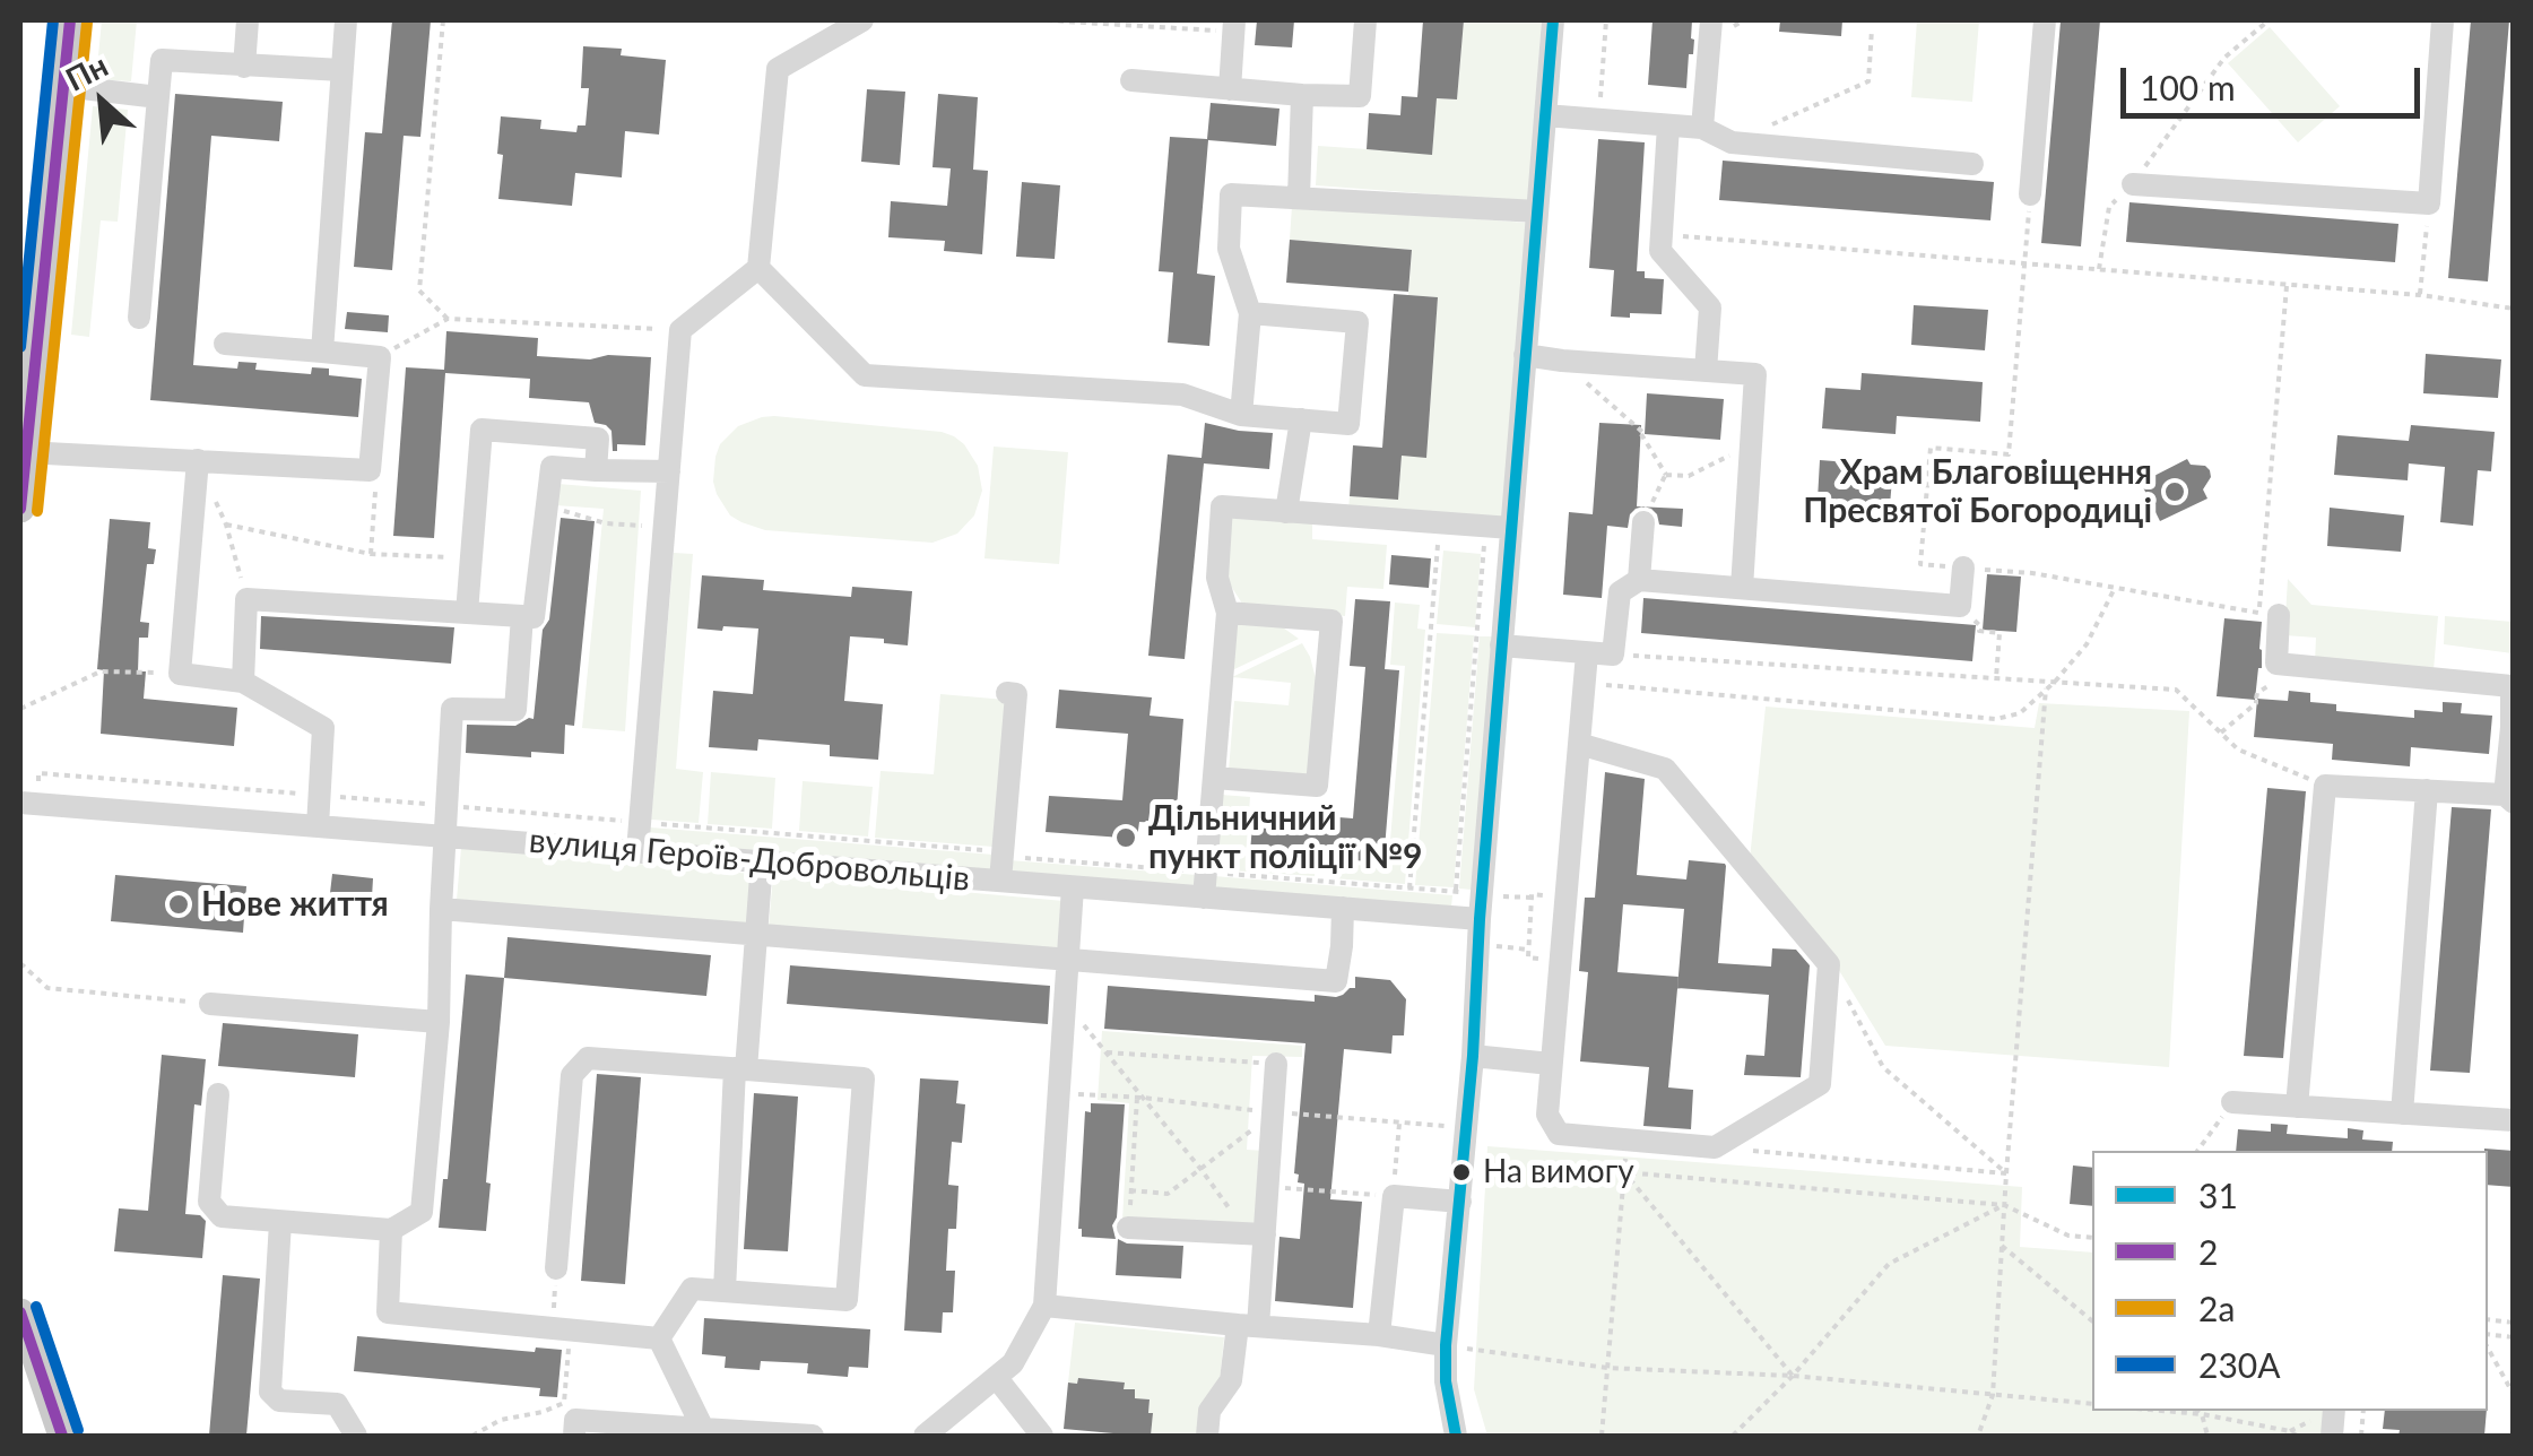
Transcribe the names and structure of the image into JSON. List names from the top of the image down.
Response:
{
  "streets": {
    "street": ["вулиця Героїв-Добровольців"]
  },
  "places": [
    "Храм Благовіщення Пресвятої Богородиці",
    "Дільничний пункт поліції №9",
    "Нове життя",
    "На вимогу"
  ],
  "lines": [
    "transit line 31",
    "transit line 2",
    "transit line 230А",
    "transit line 2а"
  ],
  "legend": [
    "31",
    "2",
    "2а",
    "230А"
  ],
  "scale_bar": "100 m",
  "north": "top left"
}
